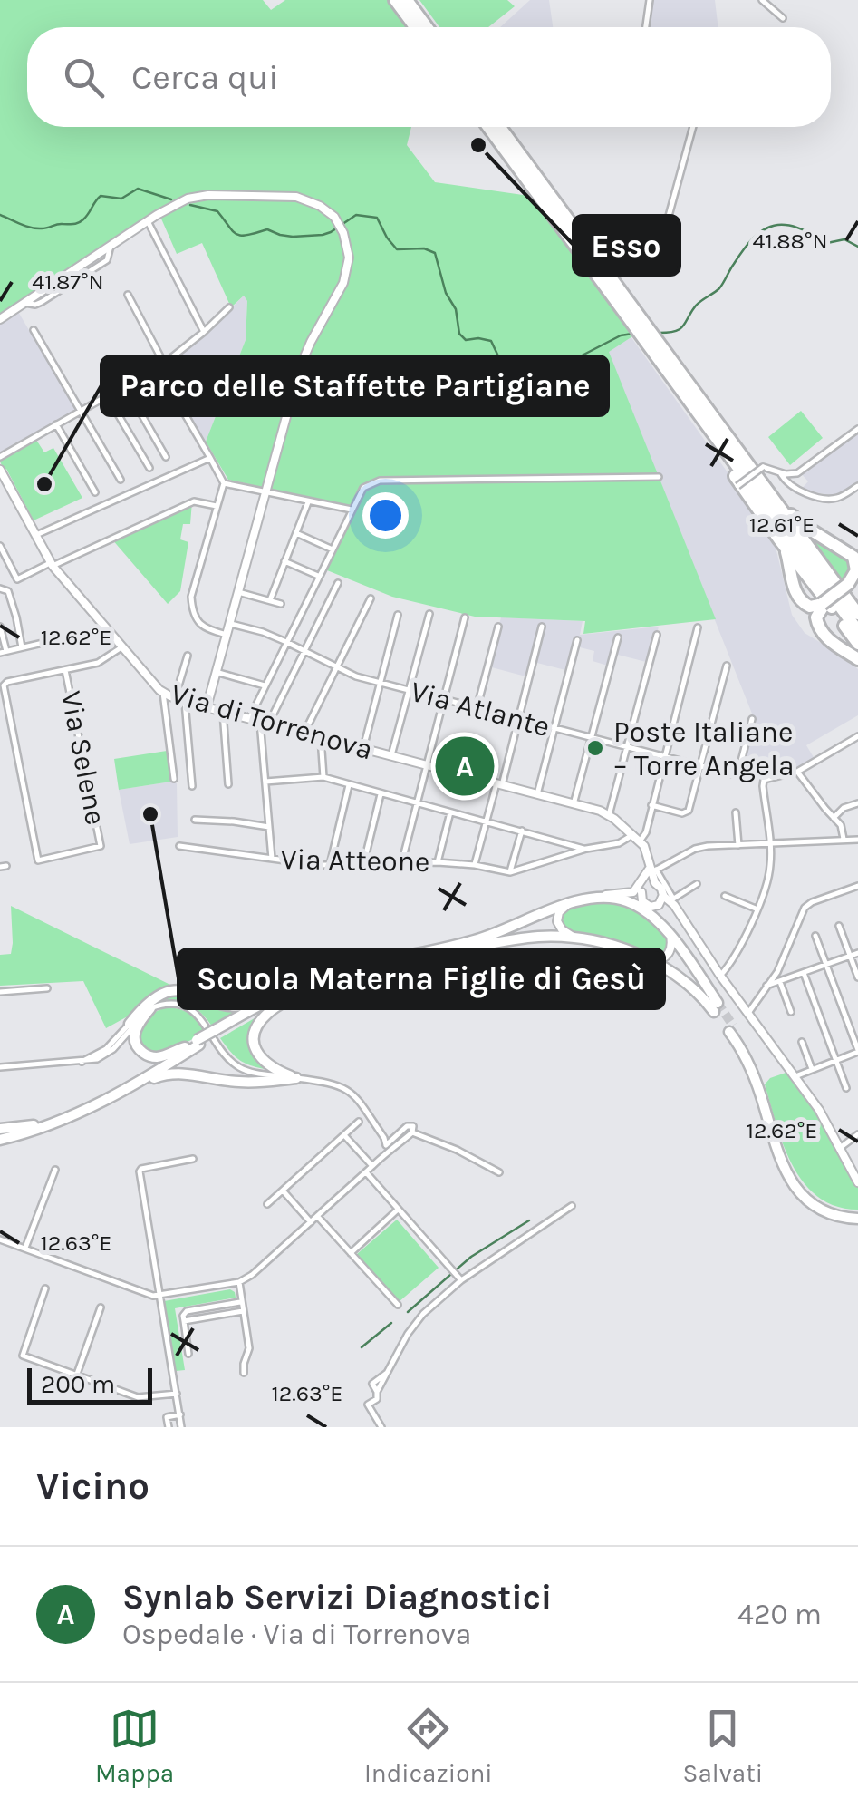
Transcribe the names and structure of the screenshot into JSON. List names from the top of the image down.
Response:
{
  "streets": {
    "street": [
      "Via Atlante",
      "Via di Torrenova",
      "Via Selene",
      "Via Atteone"
    ]
  },
  "crossings": [
    ["Via di Torrenova", "Via Atteone"]
  ],
  "places": [
    "Esso",
    "Parco delle Staffette Partigiane",
    "Poste Italiane – Torre Angela",
    "Scuola Materna Figlie di Gesù"
  ],
  "scale_bar": "200 m",
  "page": {
    "search": "Cerca qui",
    "pins": "A",
    "scale": "200 m",
    "heading": "Vicino",
    "list": [
      {
        "mark": "A",
        "name": "Synlab Servizi Diagnostici",
        "note": "Ospedale · Via di Torrenova",
        "value": "420 m"
      }
    ],
    "nav": ["Mappa", "Indicazioni", "Salvati"]
  },
  "coordinates": [
    "41.88°N",
    "41.87°N",
    "12.61°E",
    "12.62°E",
    "12.63°E"
  ]
}
